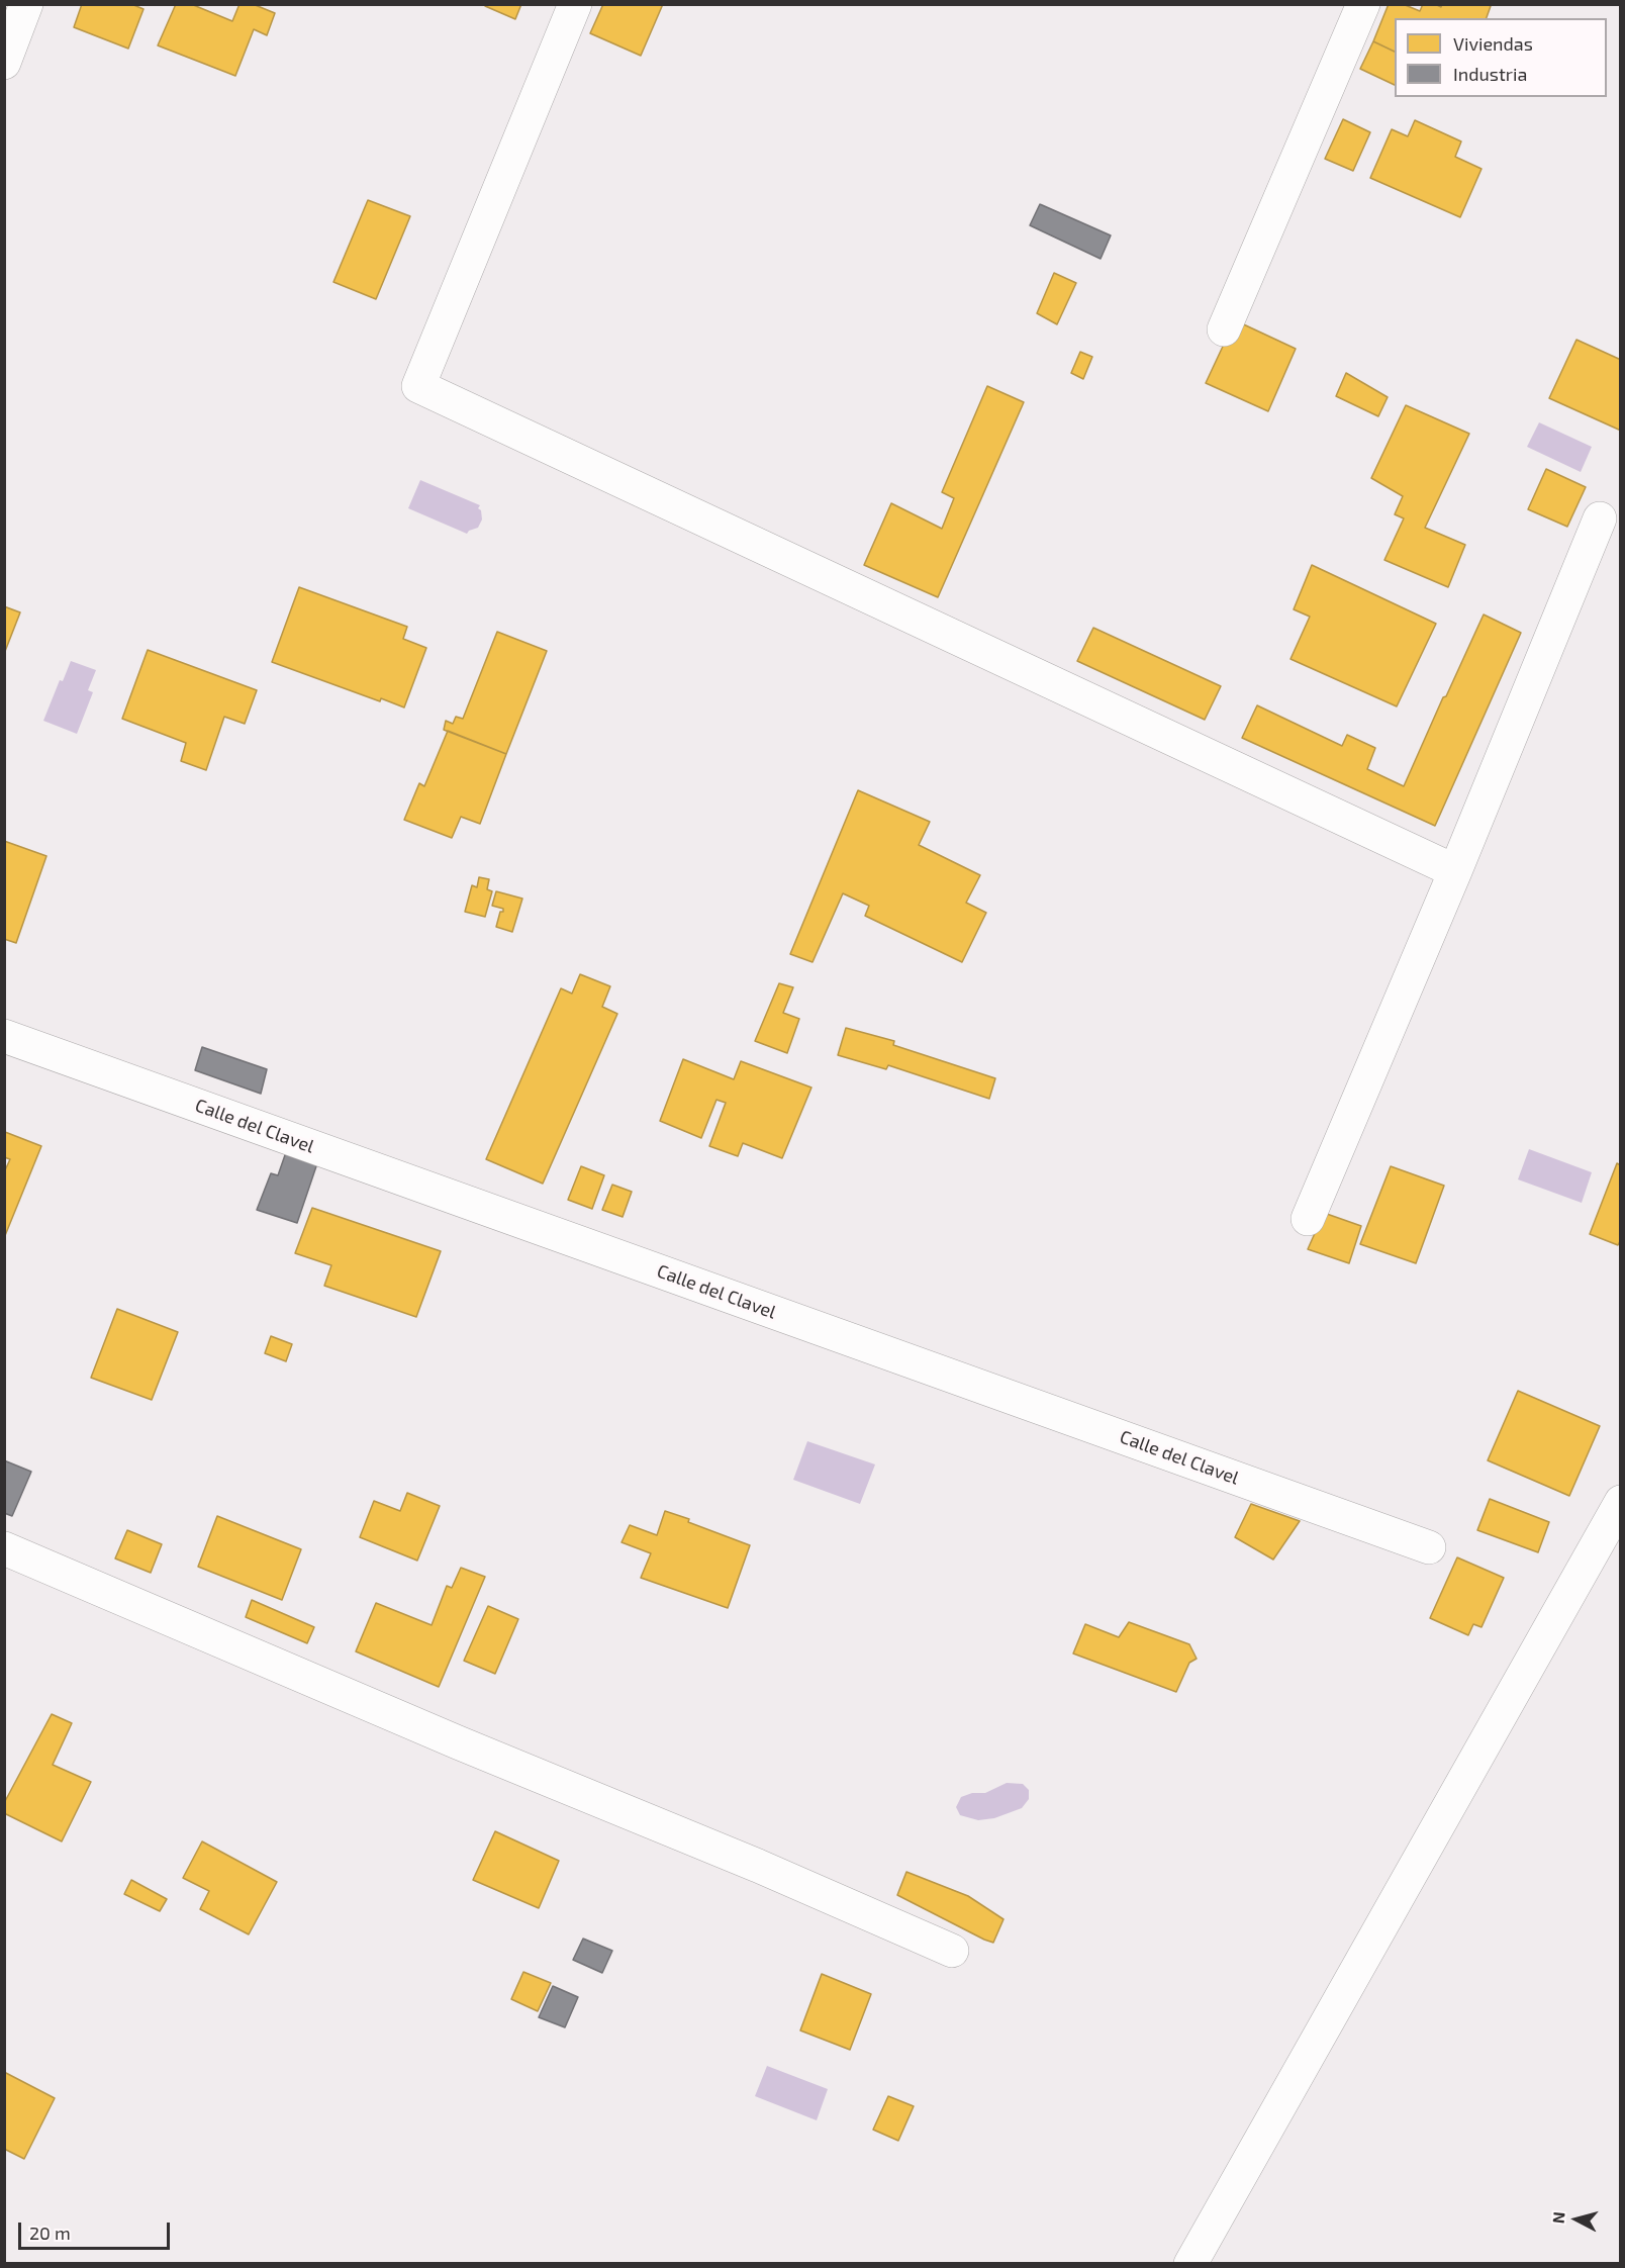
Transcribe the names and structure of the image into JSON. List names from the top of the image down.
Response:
{
  "streets": {
    "street": ["Calle del Clavel"]
  },
  "legend": ["Viviendas", "Industria"],
  "scale_bar": "20 m",
  "north": "left"
}
